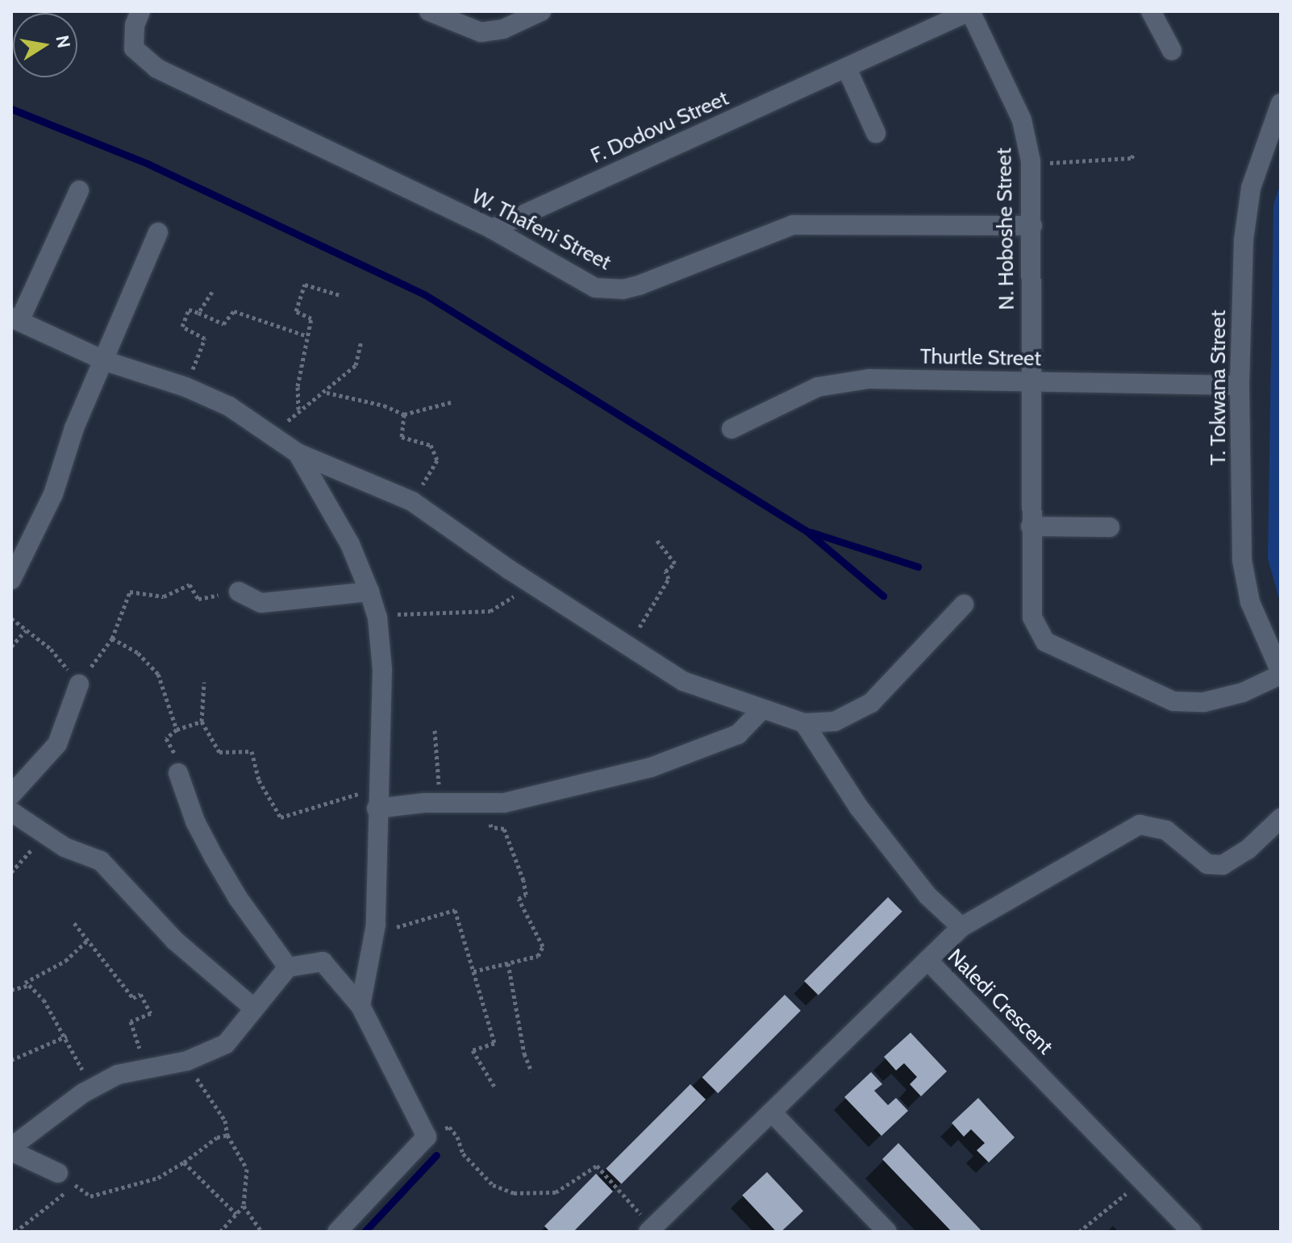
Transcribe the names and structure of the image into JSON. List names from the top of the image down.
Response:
{
  "streets": {
    "street": [
      "F. Dodovu Street",
      "N. Hoboshe Street",
      "W. Thafeni Street",
      "Thurtle Street",
      "T. Tokwana Street",
      "Naledi Crescent"
    ]
  },
  "crossings": [
    ["F. Dodovu Street", "N. Hoboshe Street"],
    ["F. Dodovu Street", "W. Thafeni Street"],
    ["N. Hoboshe Street", "W. Thafeni Street"],
    ["N. Hoboshe Street", "Thurtle Street"],
    ["N. Hoboshe Street", "T. Tokwana Street"],
    ["Thurtle Street", "T. Tokwana Street"]
  ],
  "north": "right"
}
